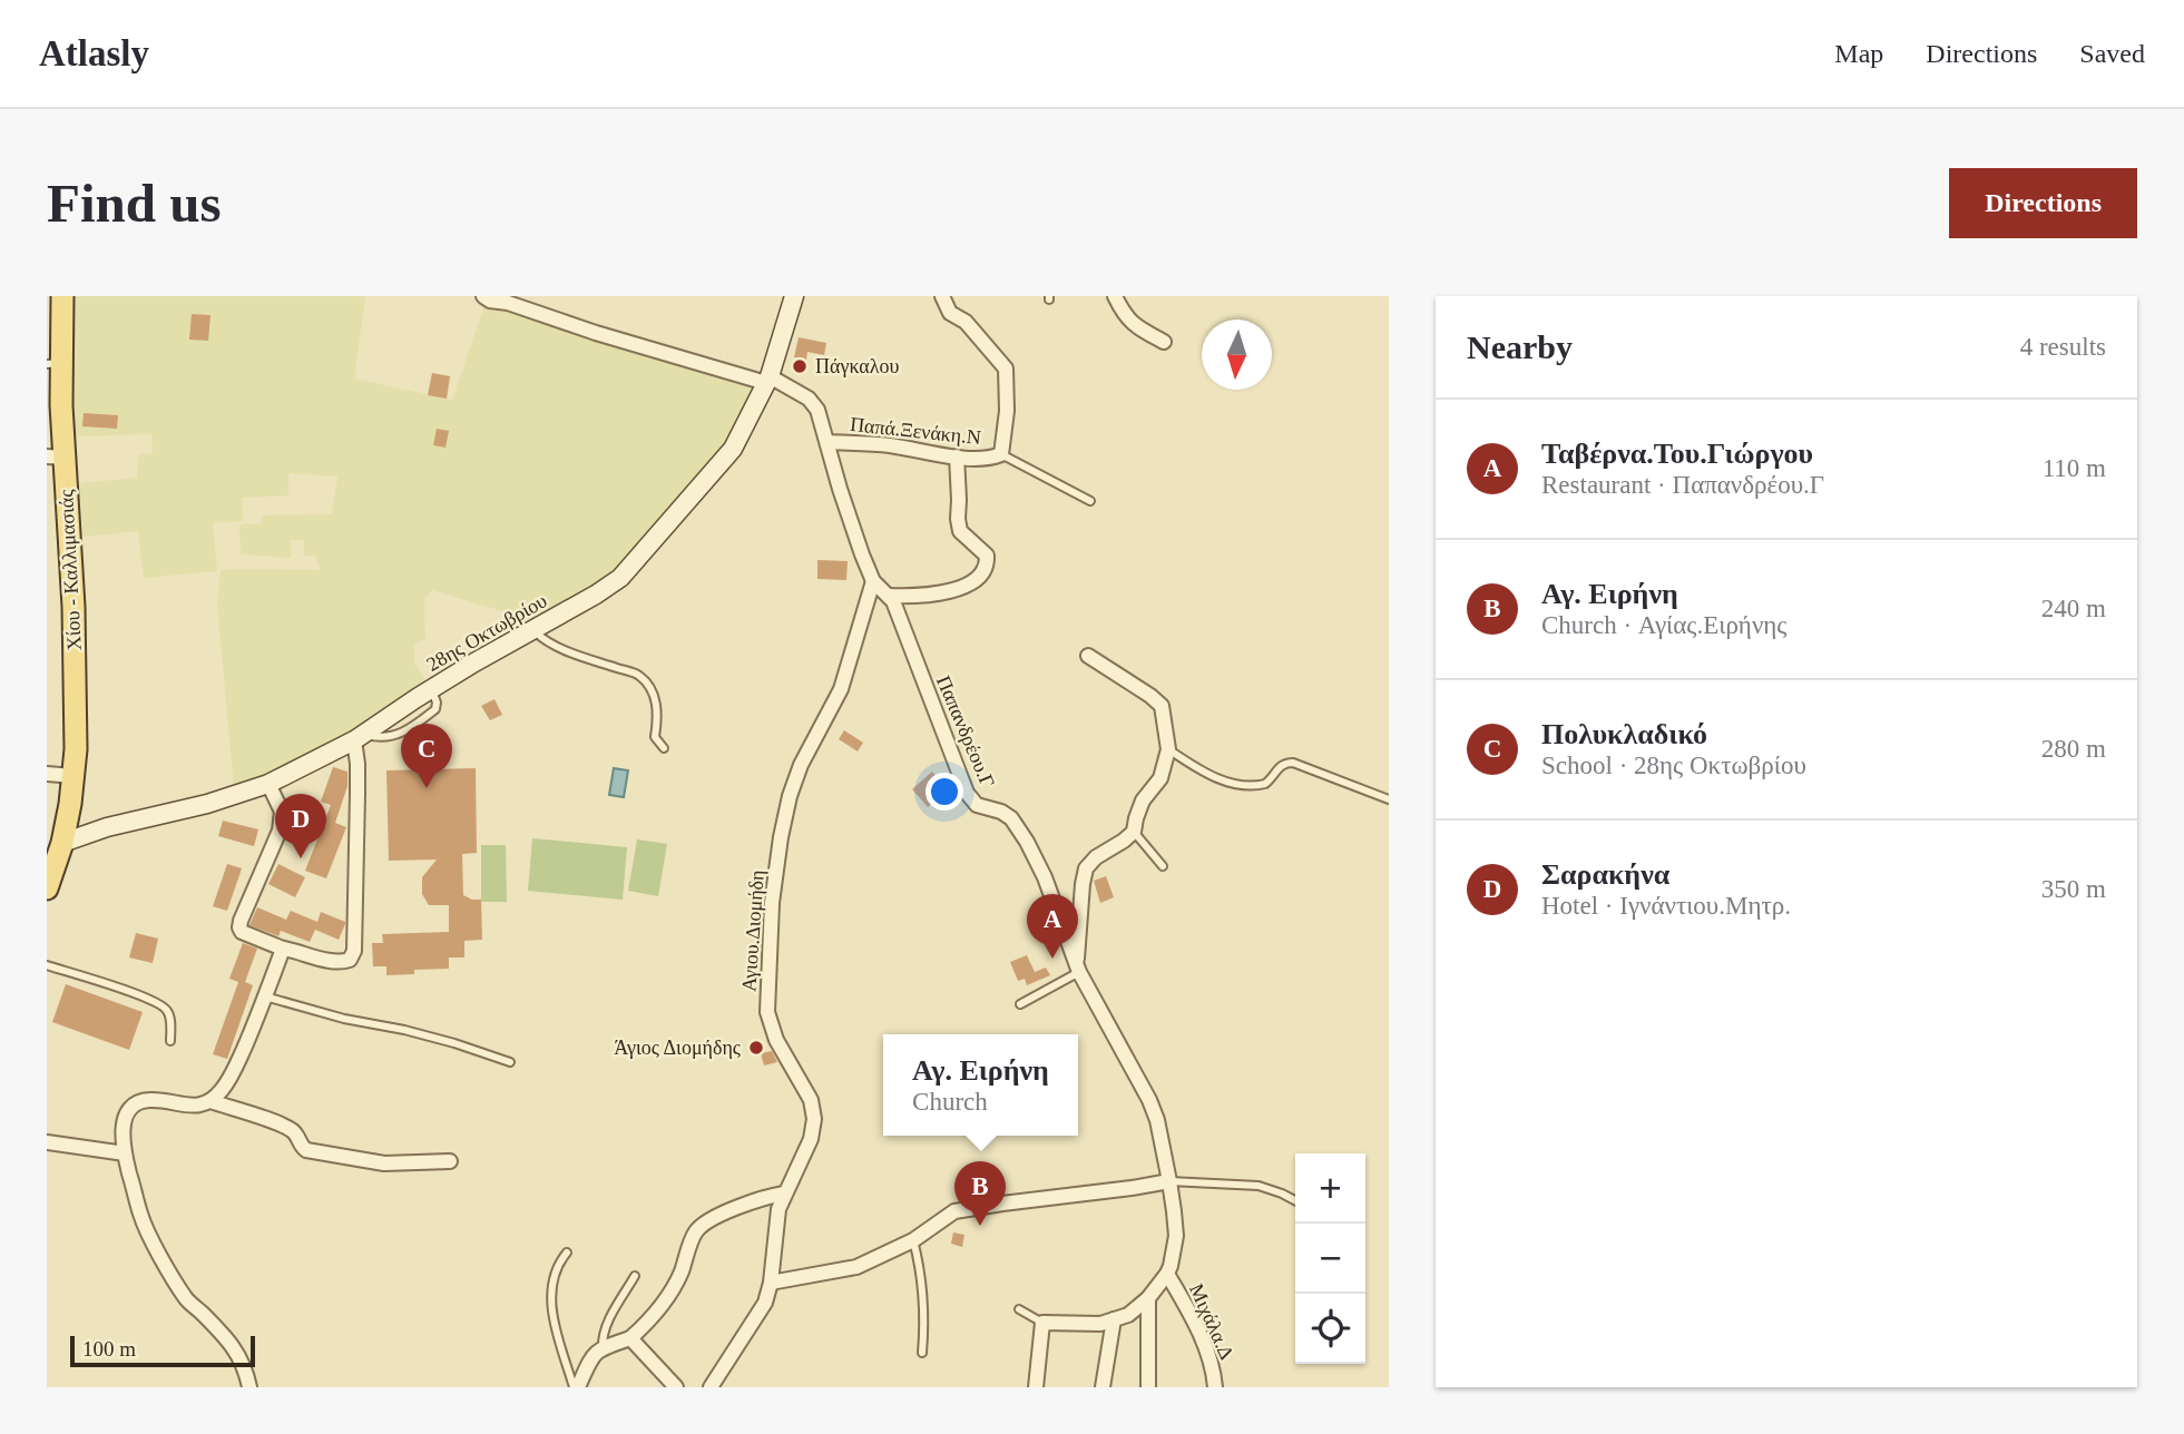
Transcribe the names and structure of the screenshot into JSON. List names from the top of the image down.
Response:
{
  "streets": {
    "main road": ["Χίου - Καλλιμασιάς", "28ης Οκτωβρίου"],
    "street": [
      "Παπά.Ξενάκη.Ν",
      "Παπανδρέου.Γ",
      "Αγιου.Διομήδη",
      "Μιχάλα.Δ"
    ]
  },
  "crossings": [
    ["Παπά.Ξενάκη.Ν", "Παπανδρέου.Γ"],
    ["Χίου - Καλλιμασιάς", "28ης Οκτωβρίου"],
    ["28ης Οκτωβρίου", "Παπανδρέου.Γ"],
    ["Παπανδρέου.Γ", "Αγιου.Διομήδη"],
    ["Παπανδρέου.Γ", "Μιχάλα.Δ"]
  ],
  "places": ["Πάγκαλου", "Άγιος Διομήδης"],
  "scale_bar": "100 m",
  "north": "bottom",
  "page": {
    "header": "Atlasly",
    "nav": ["Map", "Directions", "Saved"],
    "buttons": "Directions",
    "title": "Find us",
    "heading": ["Nearby", "4 results"],
    "list": [
      {
        "mark": "A",
        "name": "Ταβέρνα.Του.Γιώργου",
        "note": "Restaurant · Παπανδρέου.Γ",
        "value": "110 m"
      },
      {
        "mark": "B",
        "name": "Αγ. Ειρήνη",
        "note": "Church · Αγίας.Ειρήνης",
        "value": "240 m"
      },
      {
        "mark": "C",
        "name": "Πολυκλαδικό",
        "note": "School · 28ης Οκτωβρίου",
        "value": "280 m"
      },
      {
        "mark": "D",
        "name": "Σαρακήνα",
        "note": "Hotel · Ιγνάντιου.Μητρ.",
        "value": "350 m"
      }
    ],
    "pins": [
      "C",
      "D",
      "A",
      "B"
    ],
    "popup": ["Αγ. Ειρήνη", "Church"],
    "map_buttons": ["+", "−"],
    "scale": "100 m"
  }
}
